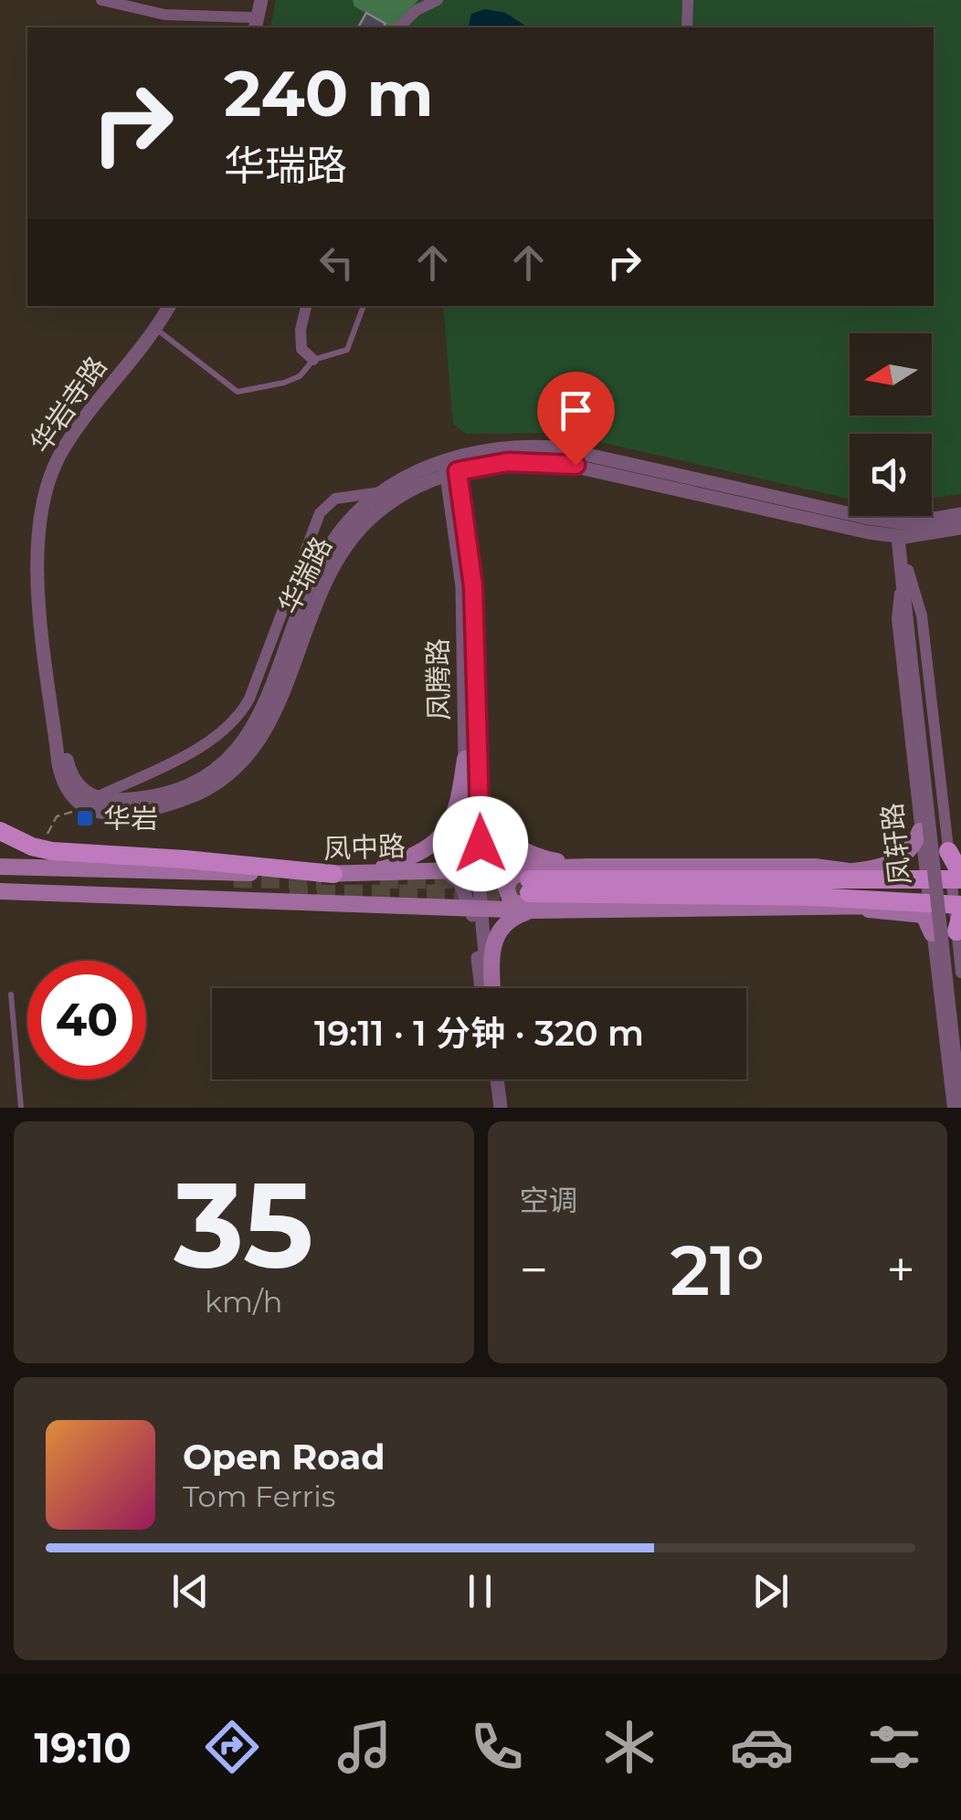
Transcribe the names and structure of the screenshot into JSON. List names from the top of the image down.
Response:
{
  "streets": {
    "main road": ["凤中路"],
    "street": [
      "华岩寺路",
      "华瑞路",
      "凤腾路",
      "凤轩路"
    ]
  },
  "crossings": [
    ["华岩寺路", "华瑞路"],
    ["华瑞路", "凤腾路"],
    ["华瑞路", "凤轩路"],
    ["凤腾路", "凤中路"]
  ],
  "places": {
    "transit": ["华岩"]
  },
  "north": "left",
  "page": {
    "turn": ["240 m", "华瑞路"],
    "limit": "40",
    "trip": "19:11 · 1 分钟 · 320 m",
    "tile": [
      ["35", "km/h"],
      "空调"
    ],
    "heat": ["−", "21°", "+"],
    "song": ["Open Road", "Tom Ferris"],
    "tabs": "19:10"
  }
}
